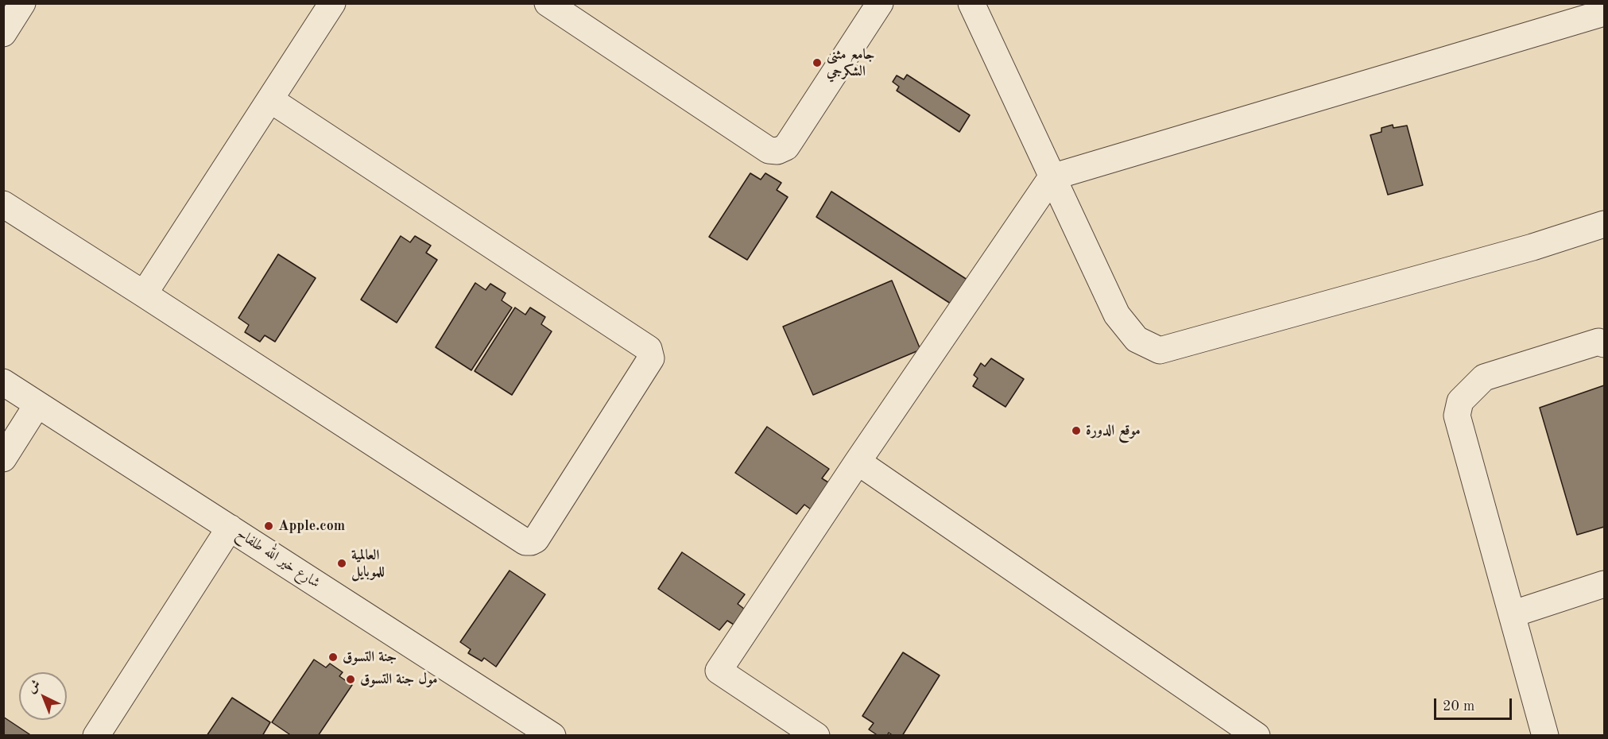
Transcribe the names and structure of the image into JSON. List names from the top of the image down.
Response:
{
  "streets": {
    "street": ["شارع خير الله طلفاح"]
  },
  "places": [
    "جامع مثنى الشكرجي",
    "موقع الدورة",
    "Apple.com",
    "العالمية للموبايل",
    "جنة التسوق",
    "مول جنة التسوق"
  ],
  "scale_bar": "20 m",
  "north": "top left"
}
